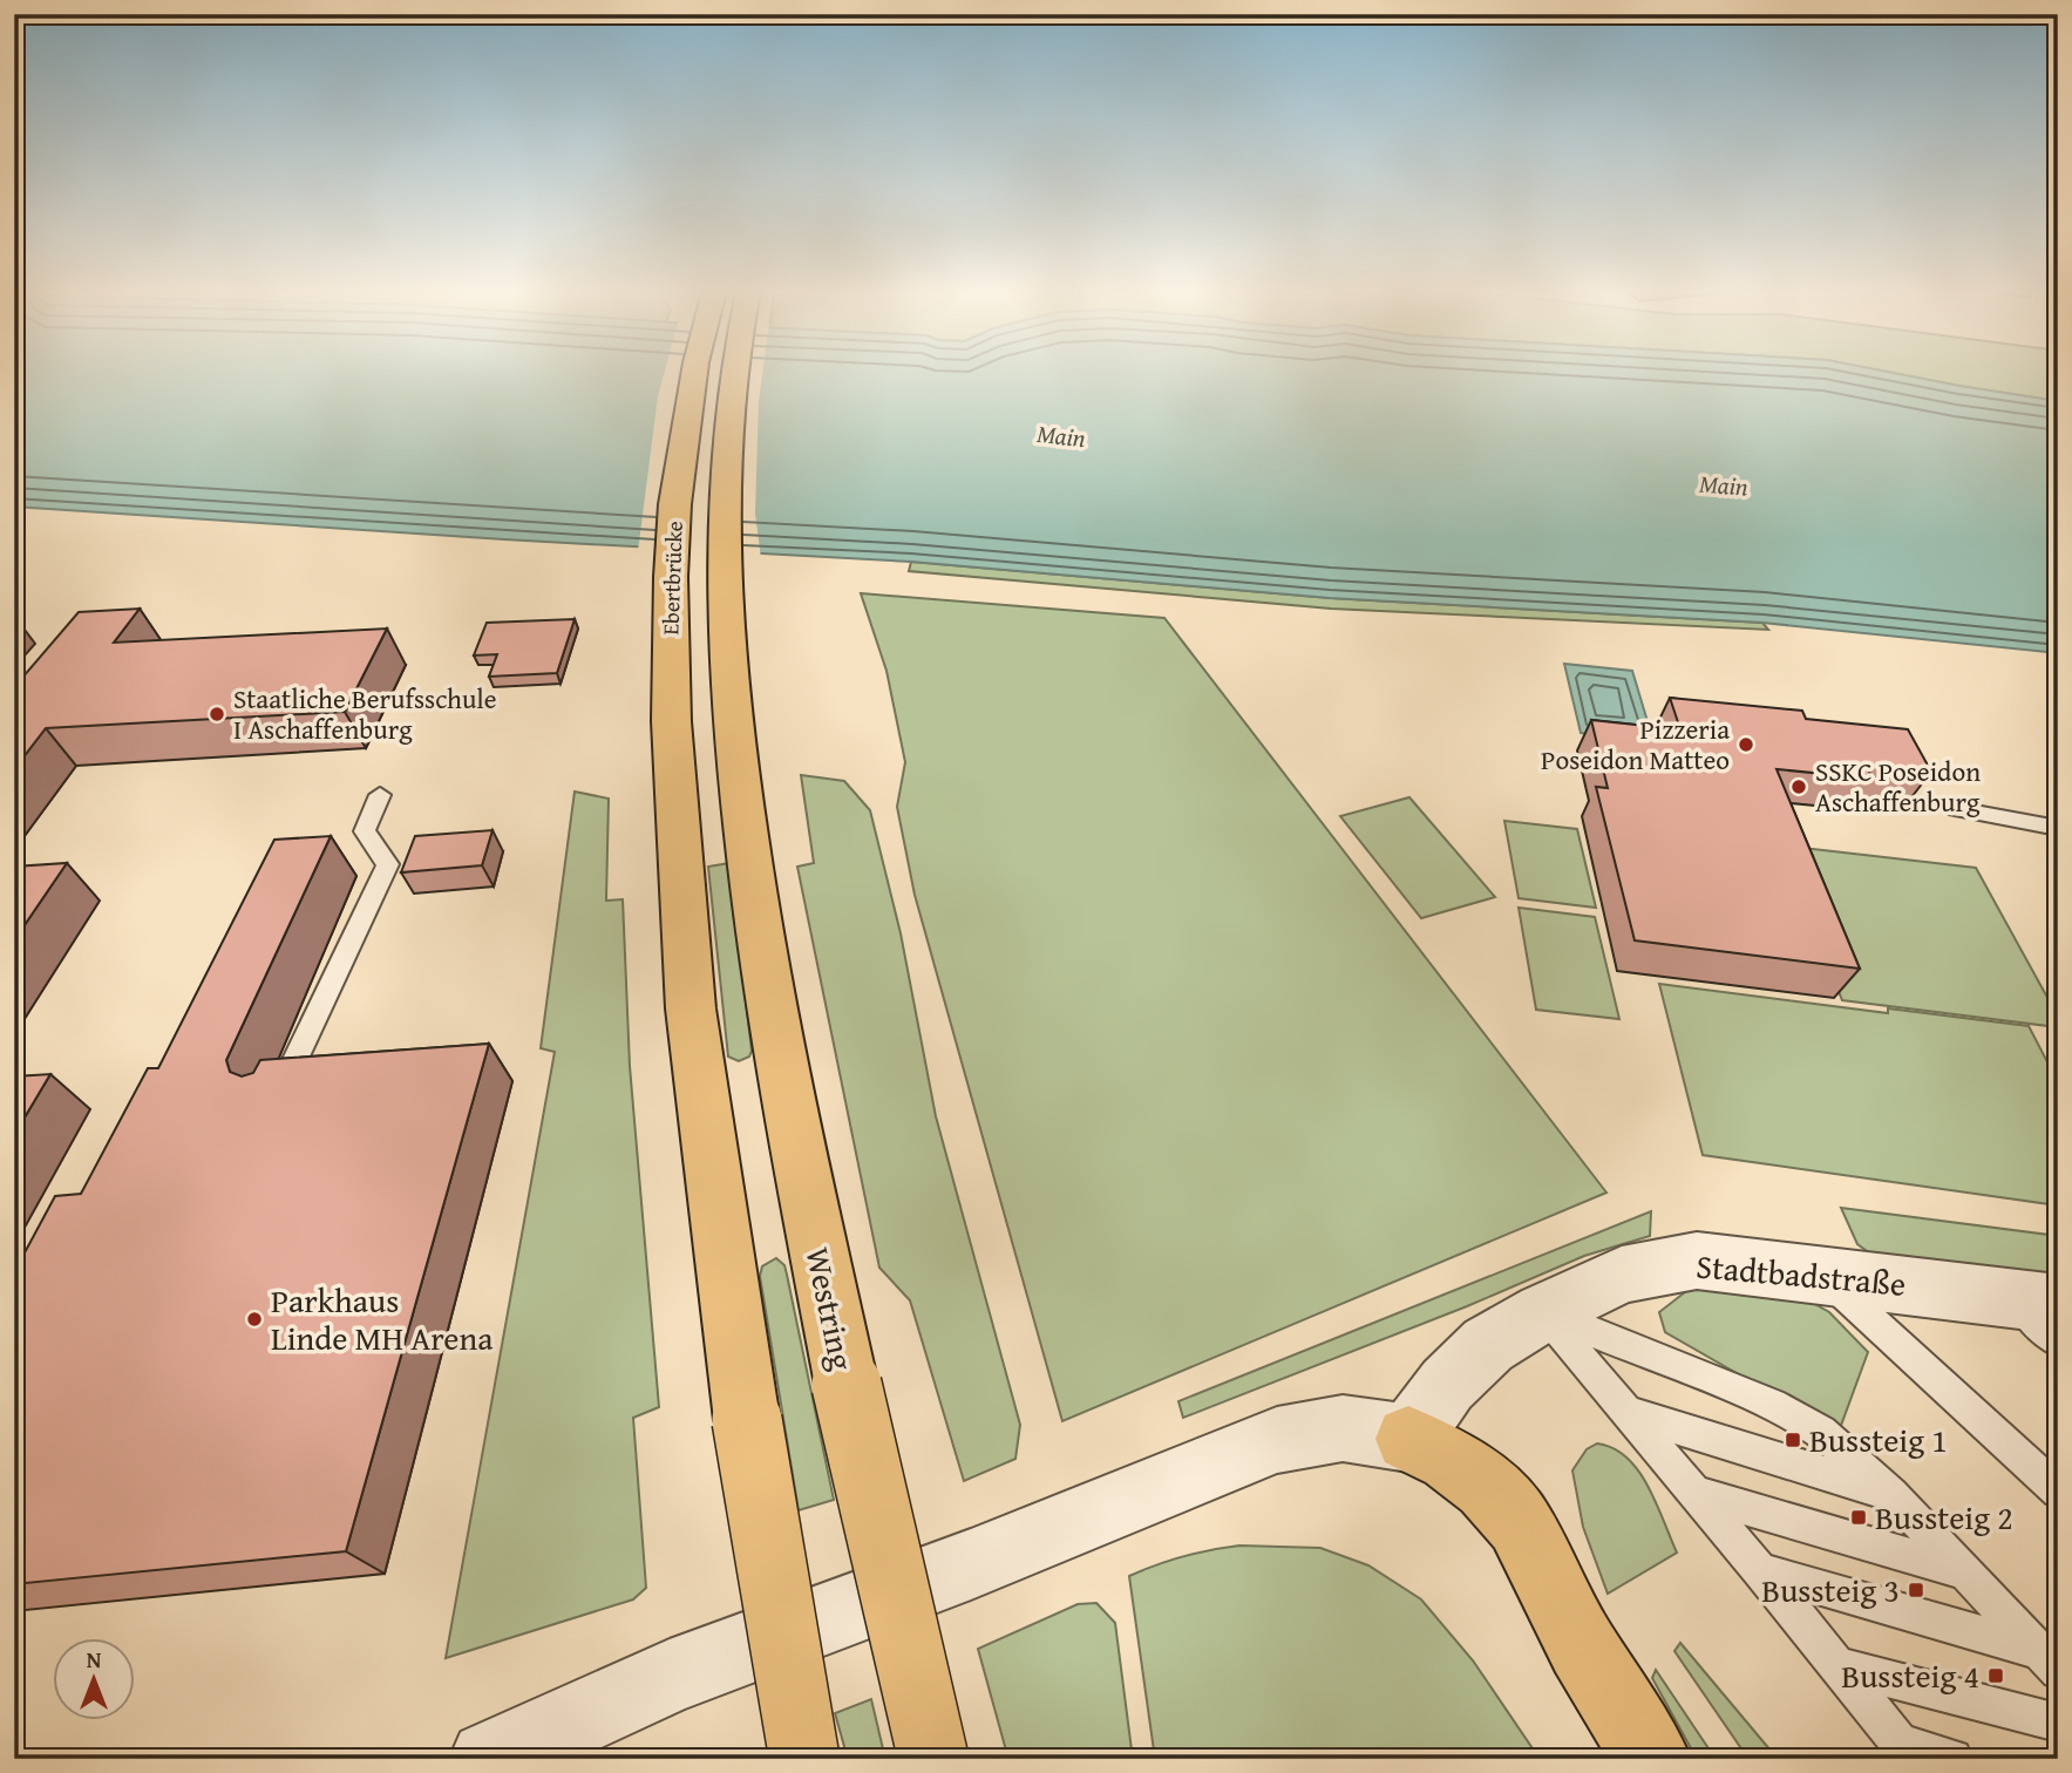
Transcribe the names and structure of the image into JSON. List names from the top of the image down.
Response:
{
  "streets": {
    "highway": ["Ebertbrücke", "Westring"],
    "street": ["Stadtbadstraße"]
  },
  "crossings": [
    ["Ebertbrücke", "Westring"]
  ],
  "water": ["Main"],
  "places": {
    "other": [
      "Staatliche Berufsschule I Aschaffenburg",
      "Pizzeria Poseidon Matteo",
      "SSKC Poseidon Aschaffenburg",
      "Parkhaus Linde MH Arena"
    ],
    "transit": [
      "Bussteig 1",
      "Bussteig 2",
      "Bussteig 3",
      "Bussteig 4"
    ]
  },
  "north": "top"
}
